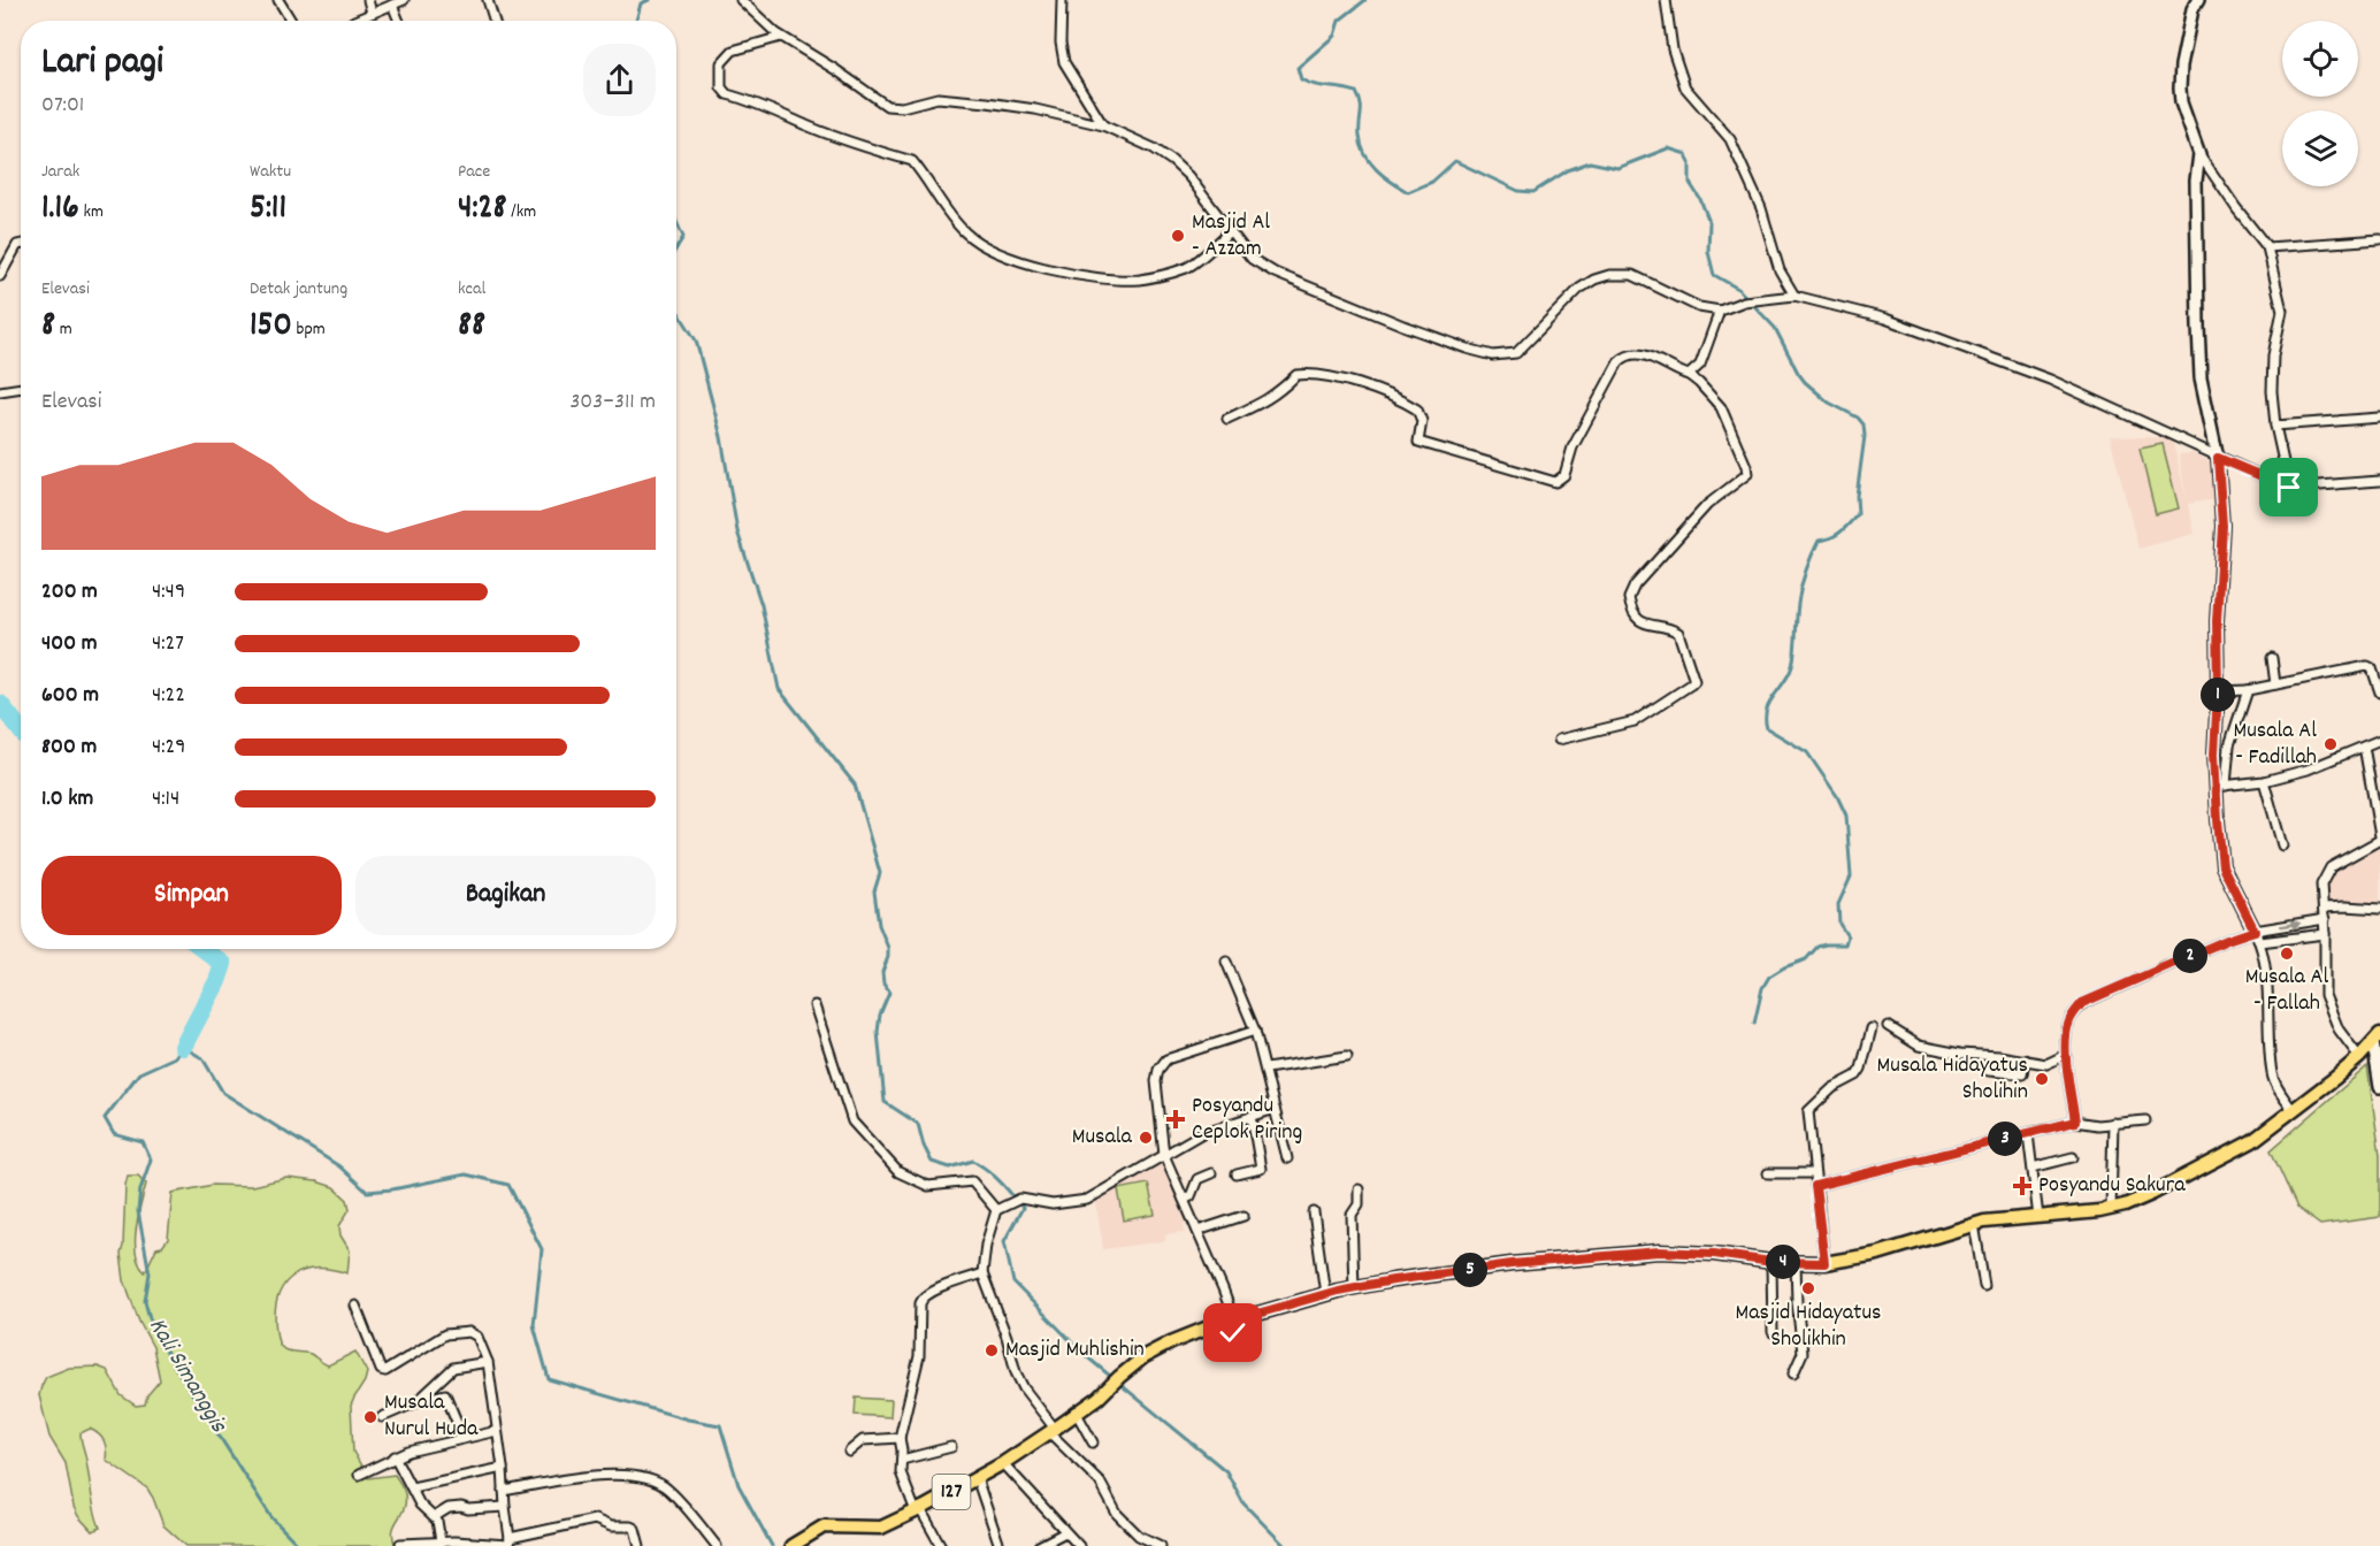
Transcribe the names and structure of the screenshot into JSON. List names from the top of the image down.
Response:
{
  "streets": {
    "main road": ["127"]
  },
  "water": ["Kali Simanggis"],
  "places": {
    "other": [
      "Masjid Al - Azzam",
      "Musala Al - Fadillah",
      "Musala Al - Fallah",
      "Musala Hidayatus Sholihin",
      "Musala",
      "Masjid Hidayatus Sholikhin",
      "Masjid Muhlishin",
      "Musala Nurul Huda"
    ],
    "health": ["Posyandu Ceplok Piring", "Posyandu Sakura"]
  },
  "page": {
    "heading": ["Lari pagi", "07:01"],
    "stats": [
      ["Jarak", "1.16 km"],
      ["Waktu", "5:11"],
      ["Pace", "4:28 /km"],
      ["Elevasi", "8 m"],
      ["Detak jantung", "150 bpm"],
      ["kcal", "88"]
    ],
    "chart": ["Elevasi", "303–311 m"],
    "list": [
      {
        "name": "200 m",
        "note": "4:49"
      },
      {
        "name": "400 m",
        "note": "4:27"
      },
      {
        "name": "600 m",
        "note": "4:22"
      },
      {
        "name": "800 m",
        "note": "4:29"
      },
      {
        "name": "1.0 km",
        "note": "4:14"
      }
    ],
    "pins": [
      "1",
      "2",
      "3",
      "4",
      "5"
    ],
    "buttons": ["Simpan", "Bagikan"]
  }
}
